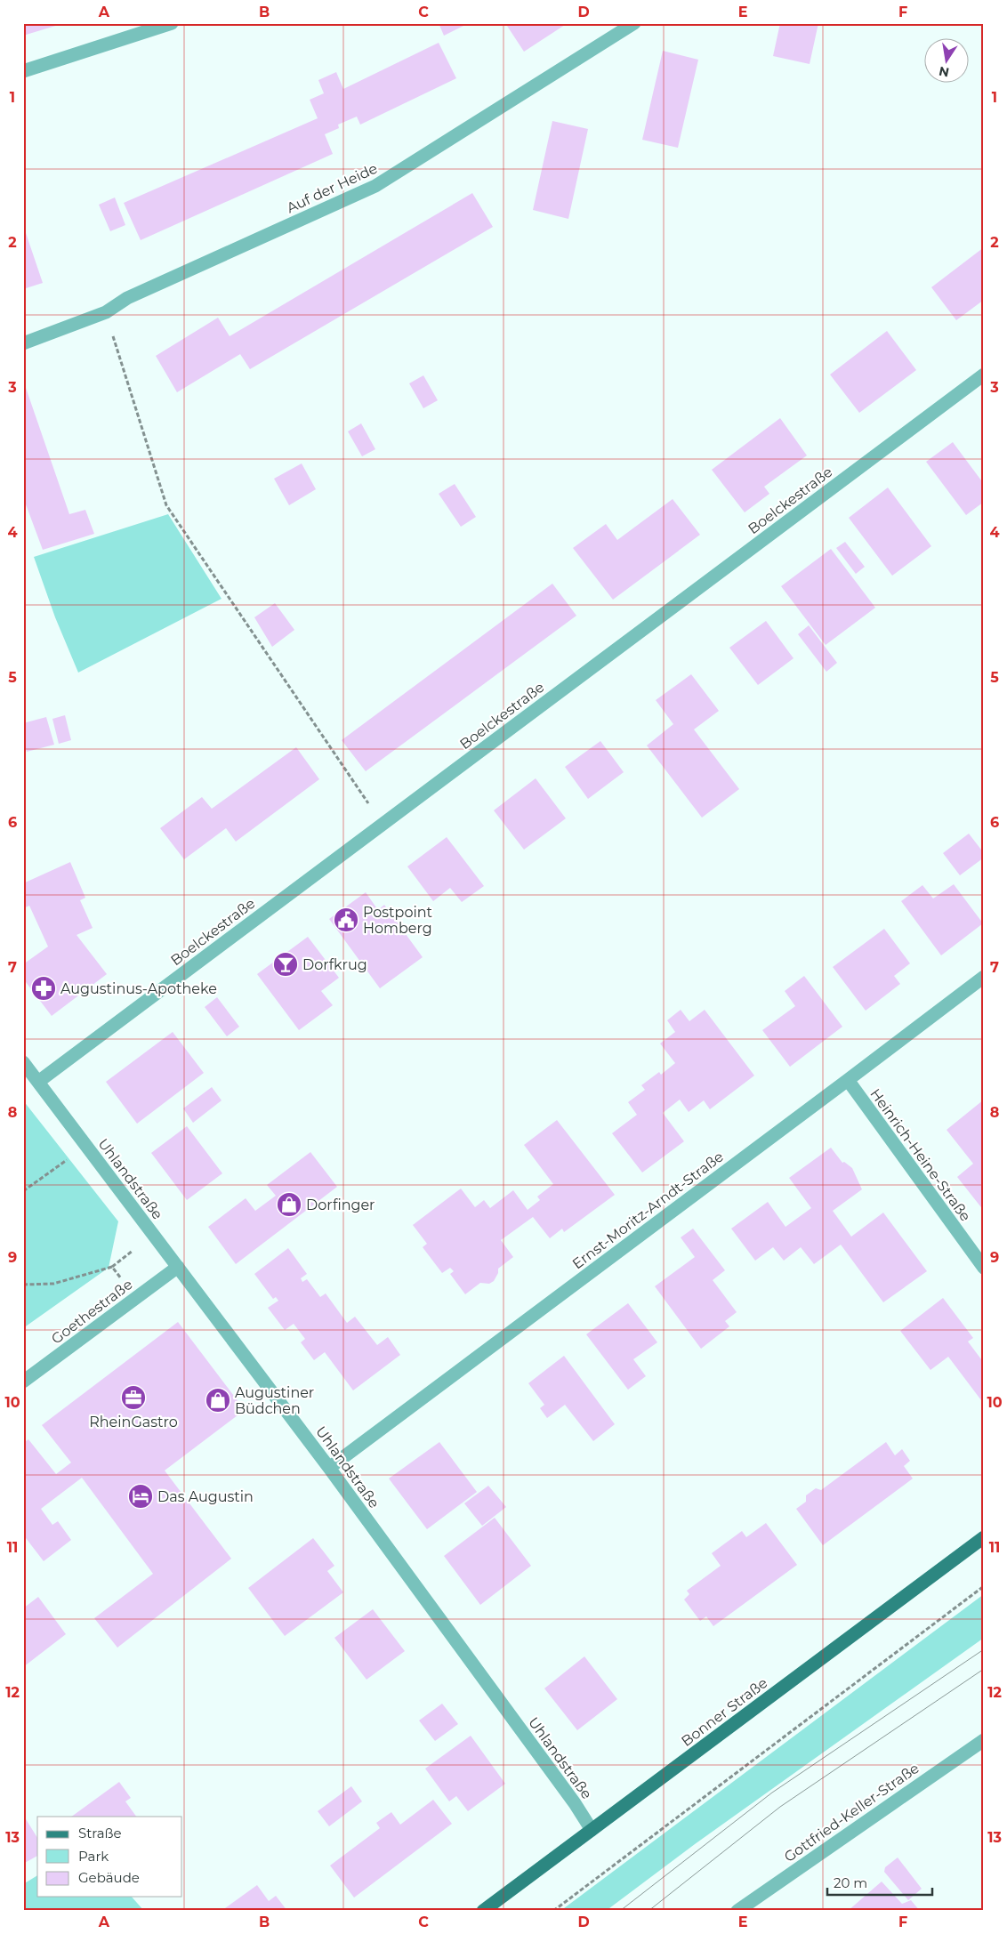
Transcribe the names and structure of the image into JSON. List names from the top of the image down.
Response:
{
  "streets": {
    "main road": ["Bonner Straße"],
    "street": [
      "Auf der Heide",
      "Boelckestraße",
      "Heinrich-Heine-Straße",
      "Uhlandstraße",
      "Ernst-Moritz-Arndt-Straße",
      "Goethestraße",
      "Gottfried-Keller-Straße"
    ]
  },
  "crossings": [
    ["Boelckestraße", "Uhlandstraße"],
    ["Heinrich-Heine-Straße", "Ernst-Moritz-Arndt-Straße"],
    ["Uhlandstraße", "Ernst-Moritz-Arndt-Straße"],
    ["Uhlandstraße", "Goethestraße"],
    ["Uhlandstraße", "Bonner Straße"]
  ],
  "places": {
    "public building": ["Postpoint Homberg"],
    "bar": ["Dorfkrug"],
    "pharmacy": ["Augustinus-Apotheke"],
    "shop": ["Dorfinger", "Augustiner Büdchen"],
    "office": ["RheinGastro"],
    "hotel": ["Das Augustin"]
  },
  "legend": ["Straße", "Park", "Gebäude"],
  "scale_bar": "20 m",
  "north": "bottom",
  "grid": {
    "columns": [
      "A",
      "B",
      "C",
      "D",
      "E",
      "F"
    ],
    "rows": [
      "1",
      "2",
      "3",
      "4",
      "5",
      "6",
      "7",
      "8",
      "9",
      "10",
      "11",
      "12",
      "13"
    ]
  }
}
